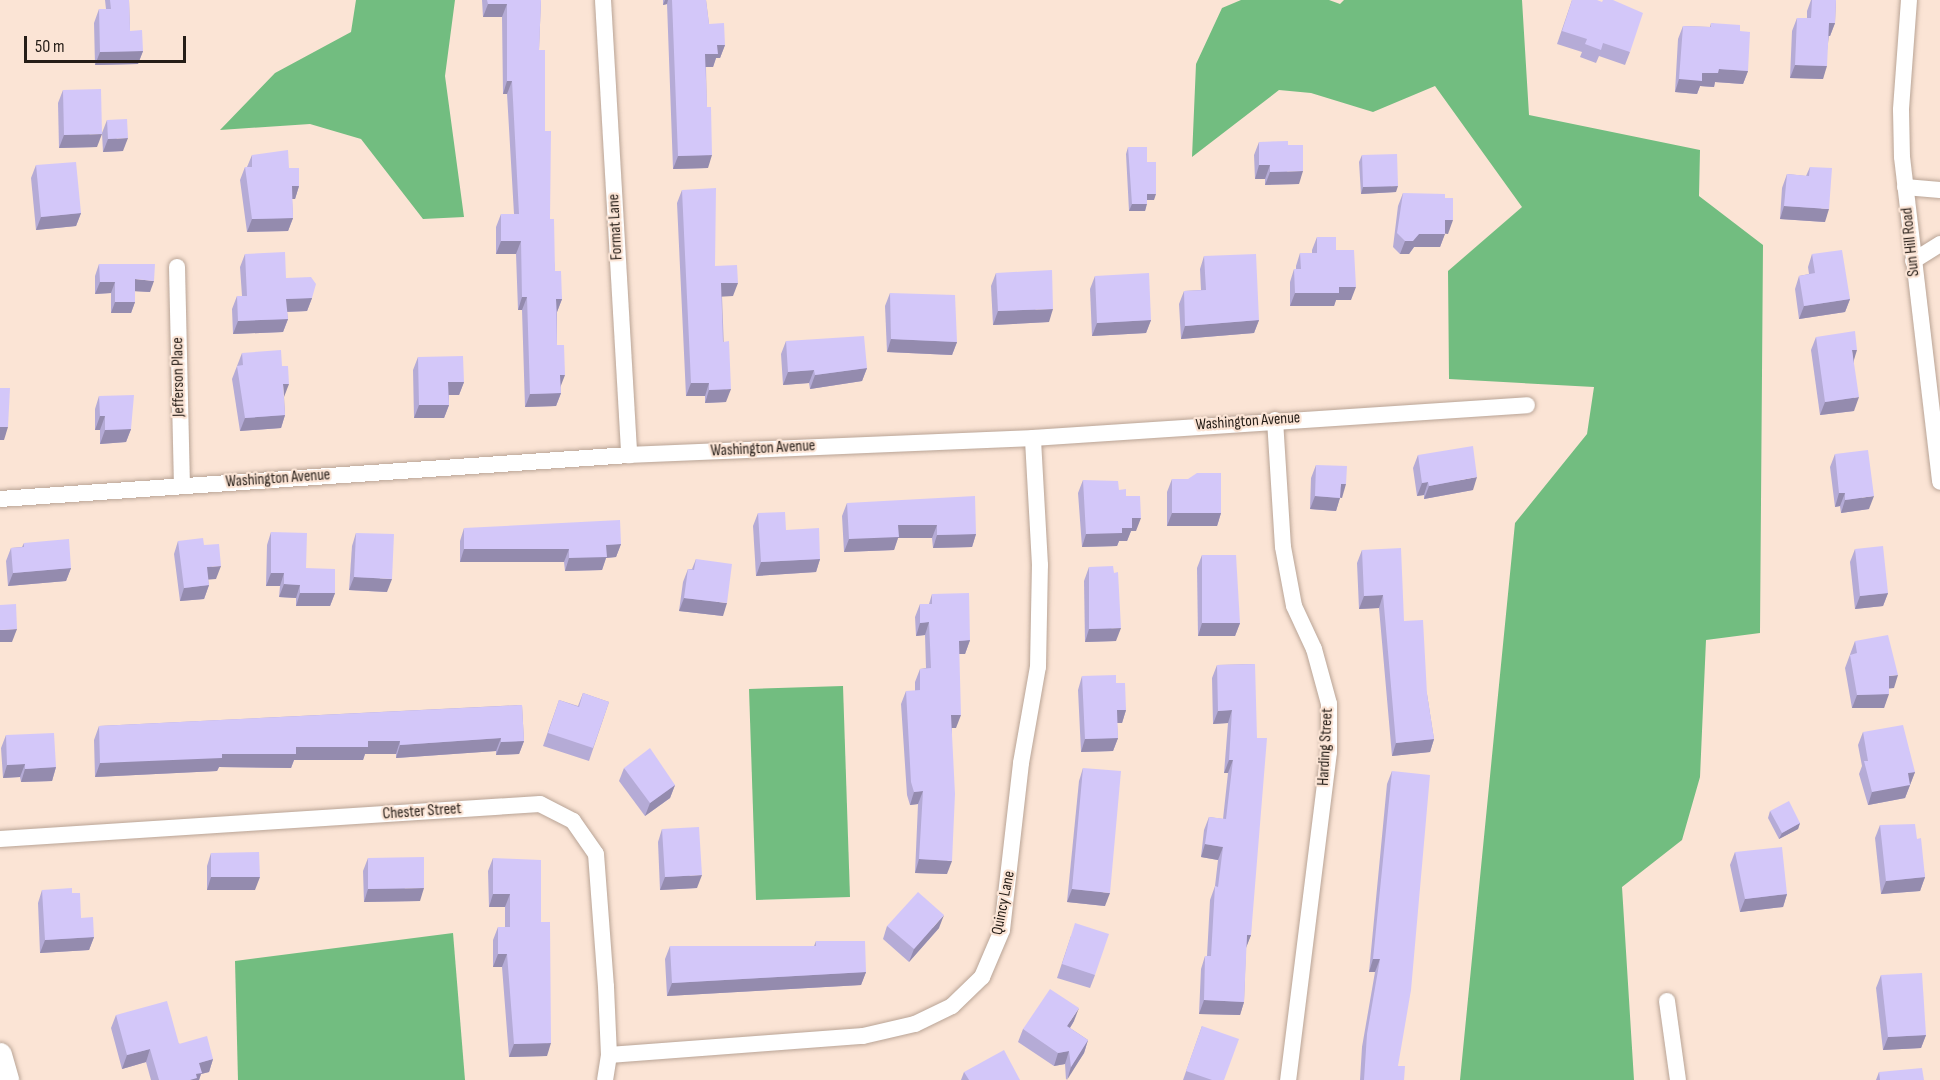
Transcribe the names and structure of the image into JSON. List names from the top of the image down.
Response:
{
  "streets": {
    "street": [
      "Format Lane",
      "Sun Hill Road",
      "Jefferson Place",
      "Washington Avenue",
      "Harding Street",
      "Chester Street",
      "Quincy Lane"
    ]
  },
  "crossings": [
    ["Format Lane", "Washington Avenue"],
    ["Jefferson Place", "Washington Avenue"],
    ["Washington Avenue", "Harding Street"],
    ["Washington Avenue", "Quincy Lane"],
    ["Chester Street", "Quincy Lane"]
  ],
  "scale_bar": "50 m"
}
